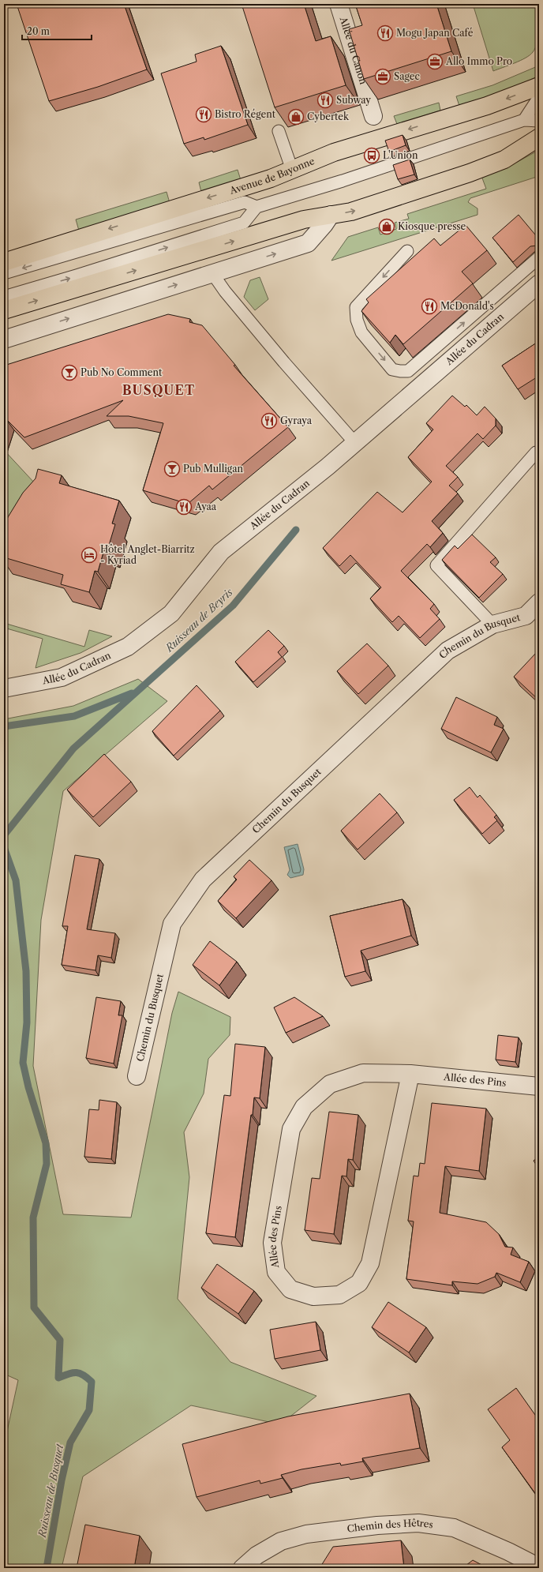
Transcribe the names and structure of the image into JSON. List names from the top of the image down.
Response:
{
  "streets": {
    "main road": ["Avenue de Bayonne"],
    "street": [
      "Allée du Canon",
      "Allée du Cadran",
      "Chemin du Busquet",
      "Allée des Pins",
      "Chemin des Hêtres"
    ]
  },
  "districts": ["BUSQUET"],
  "water": ["Ruisseau de Beyris", "Ruisseau de Busquet"],
  "places": {
    "restaurant": [
      "Mogu Japan Café",
      "Subway",
      "Bistro Régent",
      "McDonald's",
      "Gyraya",
      "Ayaa"
    ],
    "office": ["Allo Immo Pro", "Sagec"],
    "shop": ["Cybertek", "Kiosque presse"],
    "bus stop": ["L'Union"],
    "bar": ["Pub No Comment", "Pub Mulligan"],
    "hotel": ["Hôtel Anglet-Biarritz - Kyriad"]
  },
  "scale_bar": "20 m"
}
